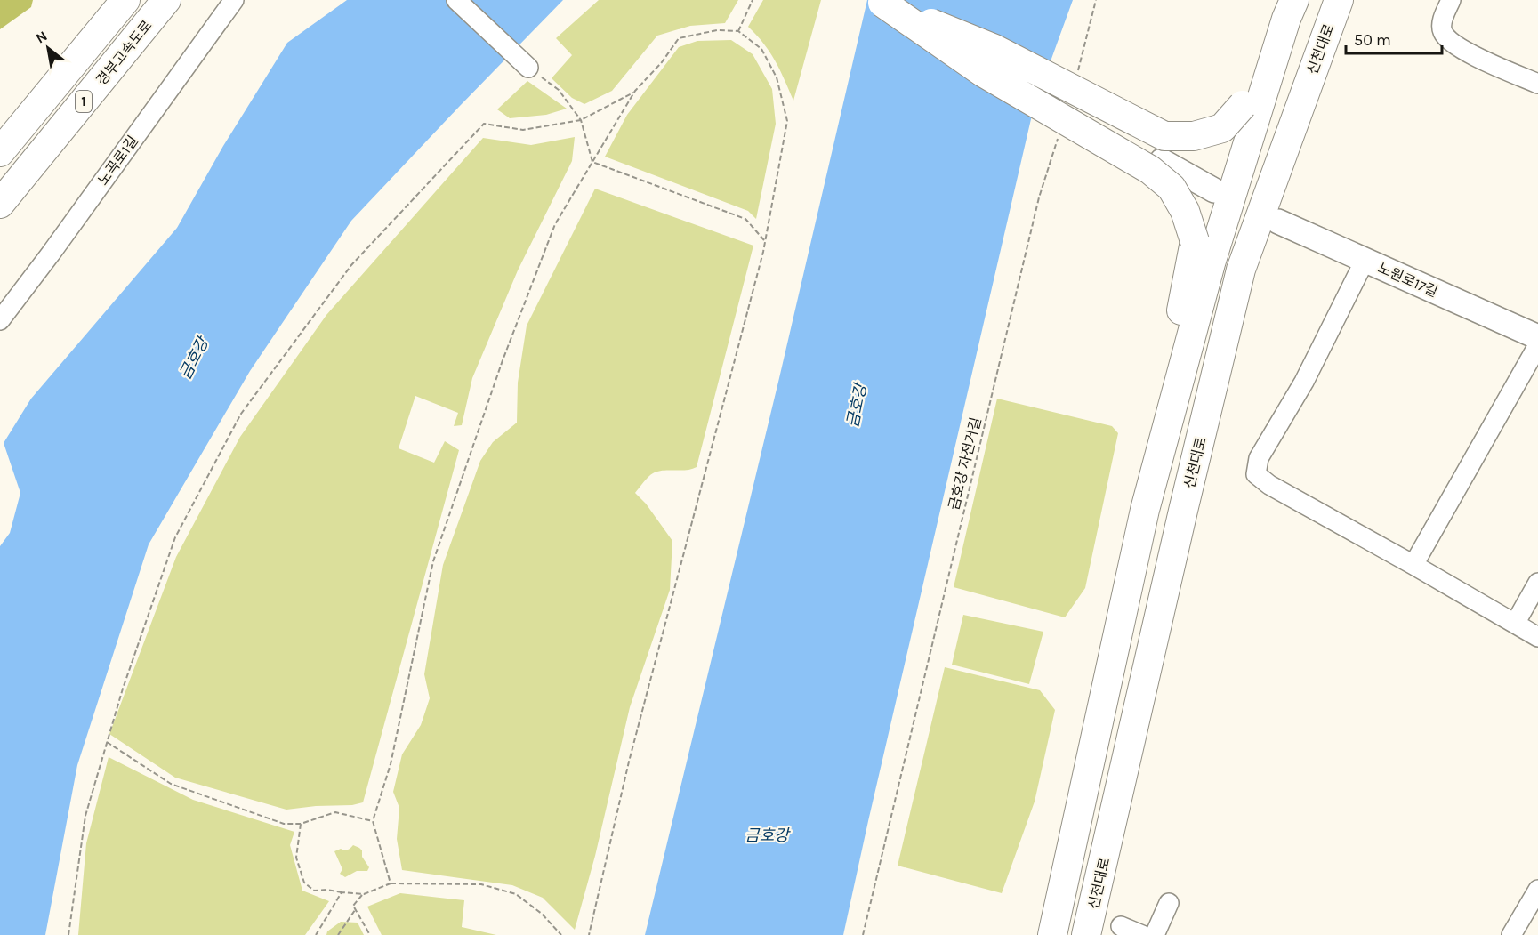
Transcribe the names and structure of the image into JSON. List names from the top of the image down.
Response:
{
  "streets": {
    "highway": ["신천대로", "경부고속도로", "1"],
    "main road": ["노원로17길"],
    "street": ["노곡로1길"],
    "path": ["금호강 자전거길"]
  },
  "water": ["금호강"],
  "scale_bar": "50 m",
  "north": "top left"
}
